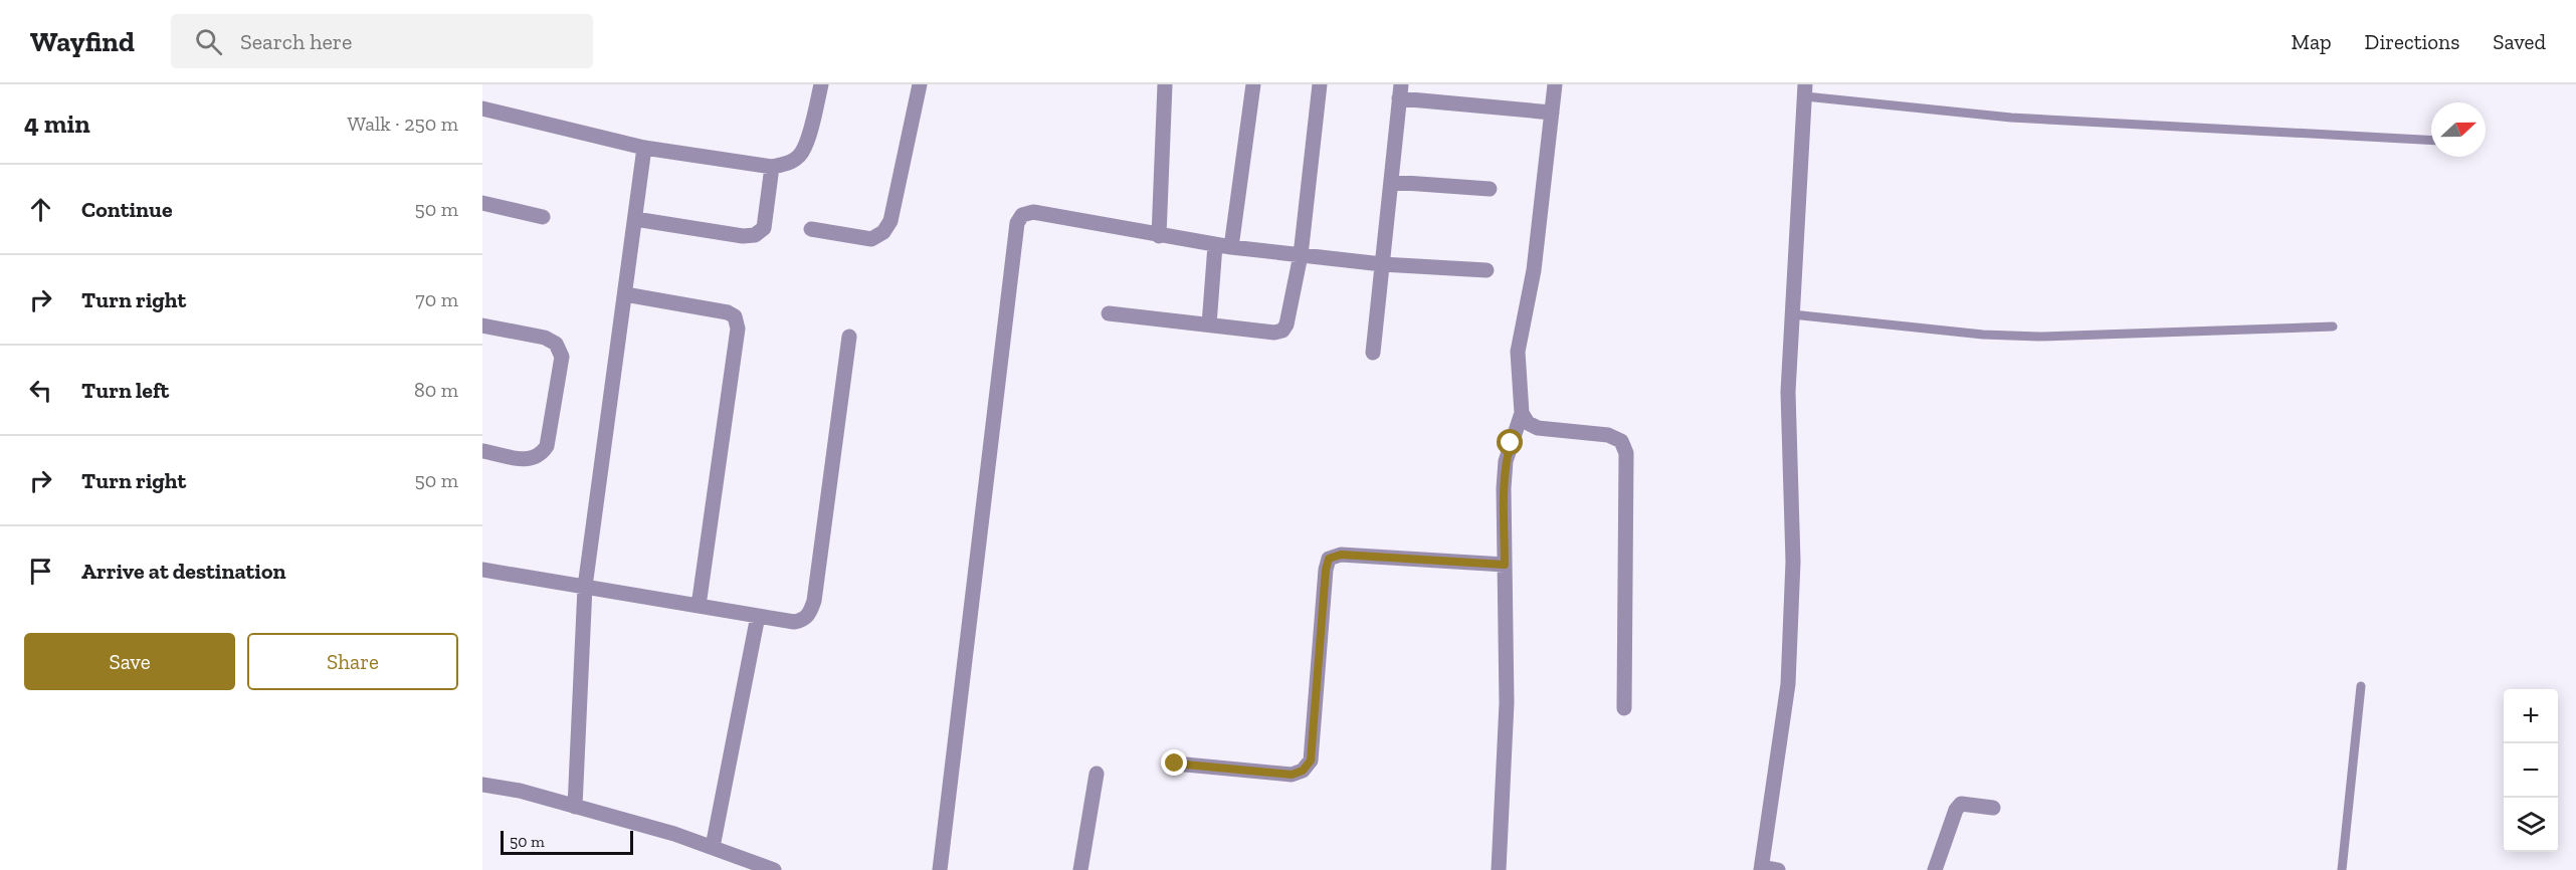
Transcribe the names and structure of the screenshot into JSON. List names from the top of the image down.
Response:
{
  "scale_bar": "50 m",
  "north": "right",
  "page": {
    "header": "Wayfind",
    "search": "Search here",
    "nav": ["Map", "Directions", "Saved"],
    "heading": ["4 min", "Walk · 250 m"],
    "list": [
      ["Continue", "50 m"],
      ["Turn right", "70 m"],
      ["Turn left", "80 m"],
      ["Turn right", "50 m"],
      "Arrive at destination"
    ],
    "buttons": ["Save", "Share"],
    "map_buttons": ["+", "−"],
    "scale": "50 m"
  }
}
